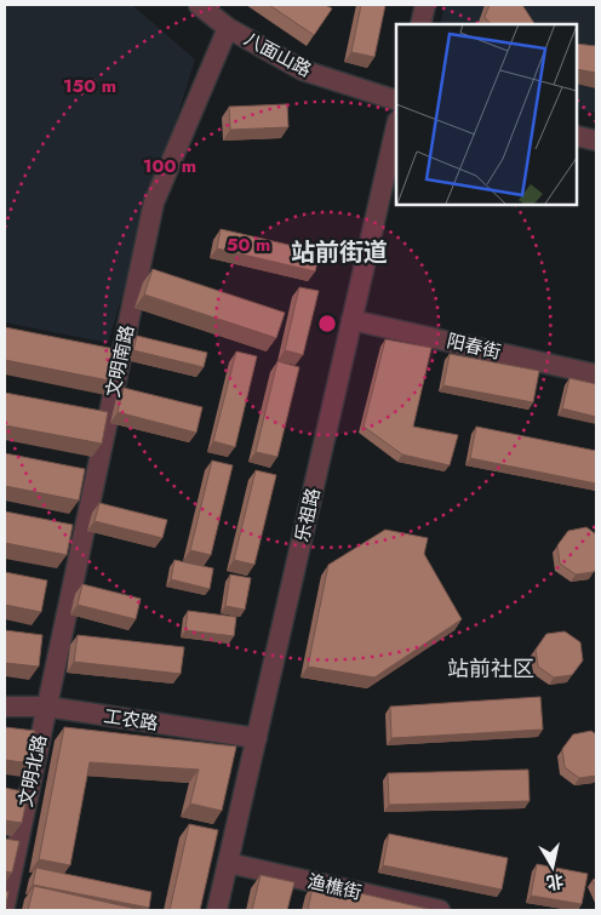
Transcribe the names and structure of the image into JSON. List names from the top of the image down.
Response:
{
  "streets": {
    "street": [
      "八面山路",
      "阳春街",
      "文明南路",
      "乐祖路",
      "工农路",
      "文明北路",
      "渔樵街"
    ]
  },
  "crossings": [
    ["八面山路", "文明南路"],
    ["阳春街", "乐祖路"],
    ["文明南路", "工农路"],
    ["文明南路", "文明北路"],
    ["乐祖路", "工农路"],
    ["乐祖路", "渔樵街"],
    ["工农路", "文明北路"]
  ],
  "districts": ["站前街道", "站前社区"],
  "north": "bottom",
  "rings": ["150 m", "100 m", "50 m"]
}
